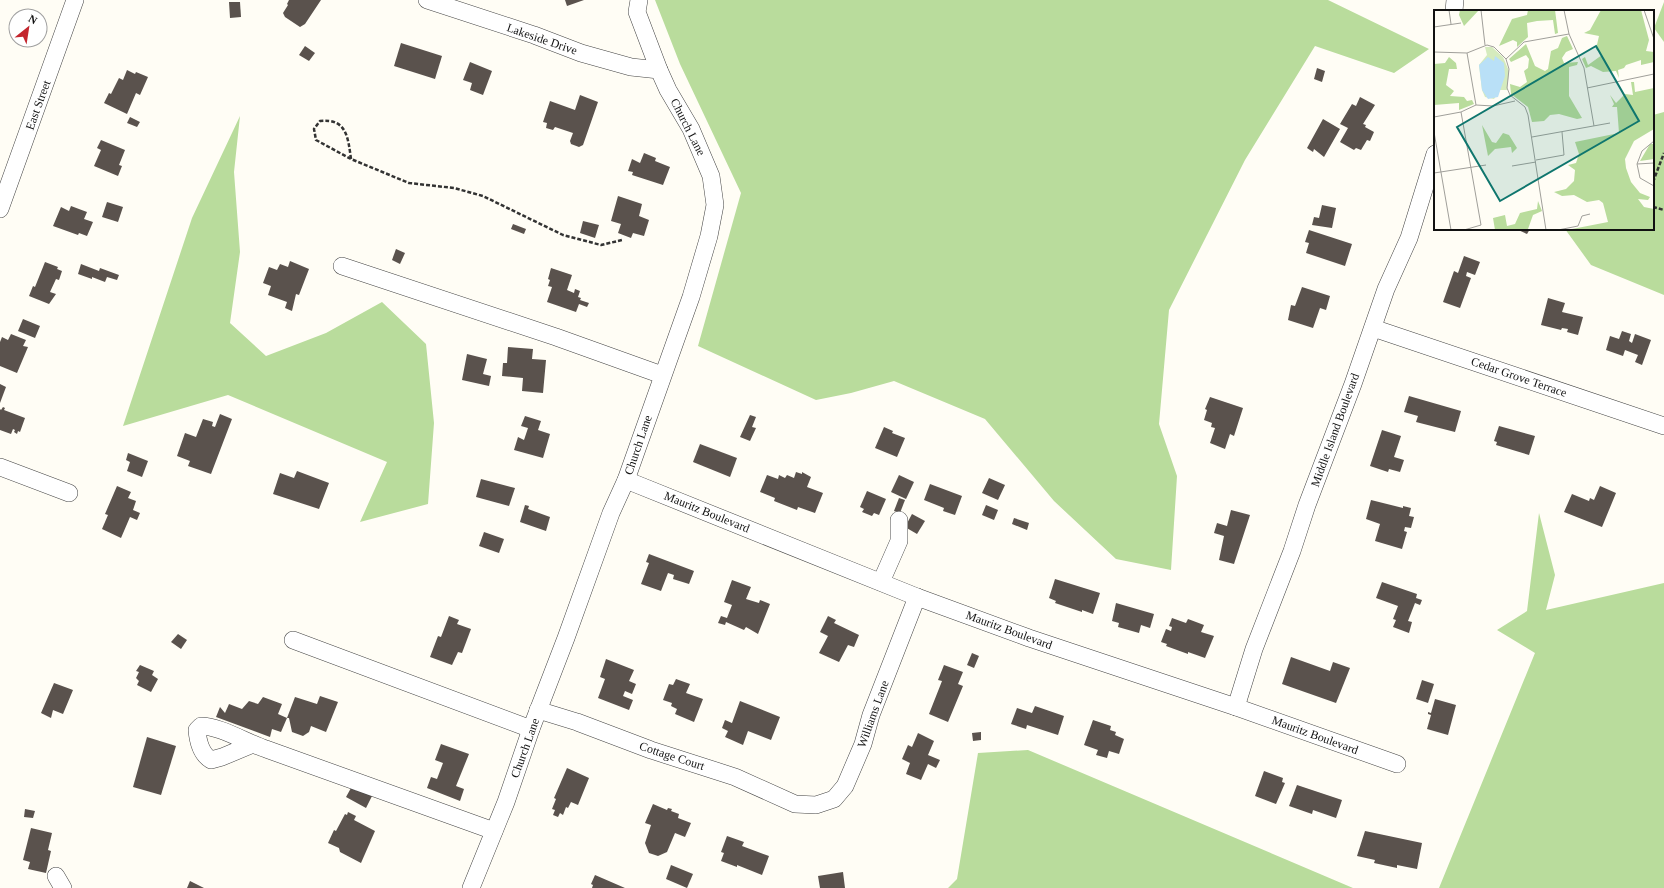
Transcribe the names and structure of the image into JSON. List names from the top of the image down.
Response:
{
  "streets": {
    "street": [
      "Lakeside Drive",
      "East Street",
      "Church Lane",
      "Cedar Grove Terrace",
      "Middle Island Boulevard",
      "Mauritz Boulevard",
      "Williams Lane",
      "Cottage Court"
    ]
  },
  "crossings": [
    ["Lakeside Drive", "Church Lane"],
    ["Church Lane", "Mauritz Boulevard"],
    ["Church Lane", "Cottage Court"],
    ["Cedar Grove Terrace", "Middle Island Boulevard"],
    ["Middle Island Boulevard", "Mauritz Boulevard"],
    ["Mauritz Boulevard", "Williams Lane"],
    ["Williams Lane", "Cottage Court"]
  ],
  "north": "top right"
}
